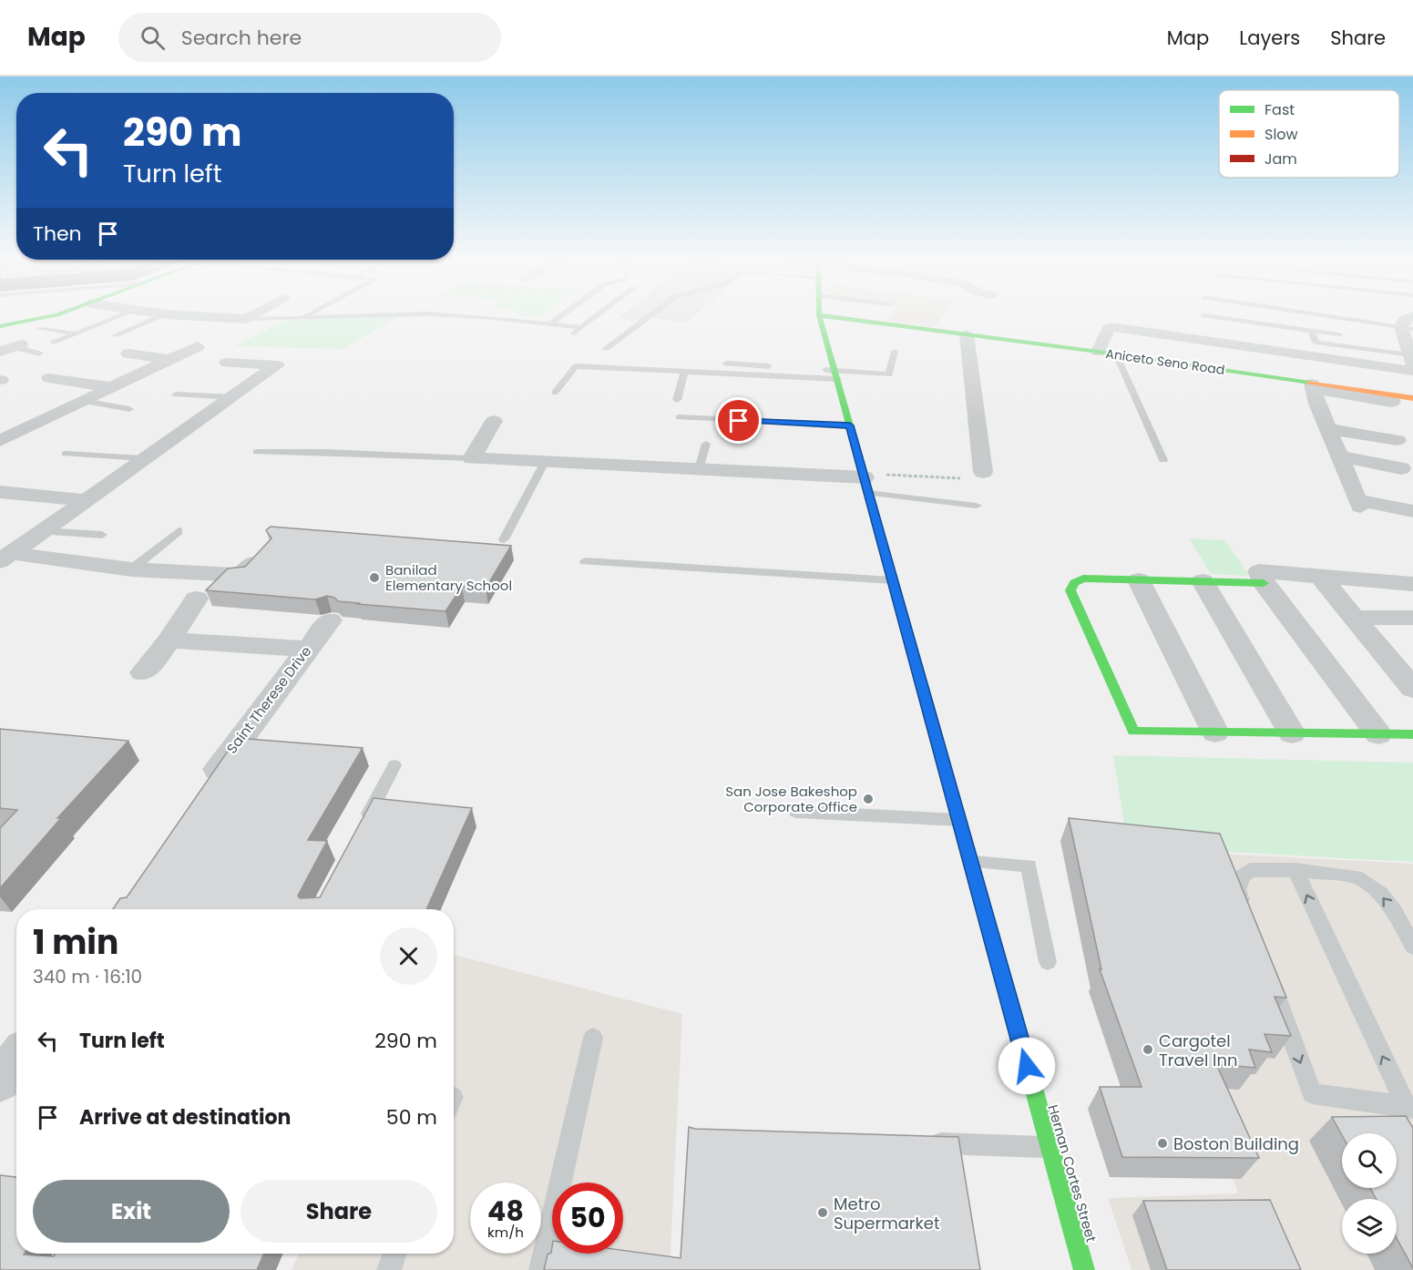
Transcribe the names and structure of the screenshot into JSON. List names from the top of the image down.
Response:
{
  "streets": {
    "street": ["Aniceto Seno Road", "Saint Therese Drive", "Hernan Cortes Street"]
  },
  "places": [
    "Banilad Elementary School",
    "San Jose Bakeshop Corporate Office",
    "Cargotel Travel Inn",
    "Boston Building",
    "Metro Supermarket"
  ],
  "legend": ["Fast", "Slow", "Jam"],
  "page": {
    "header": "Map",
    "search": "Search here",
    "nav": ["Map", "Layers", "Share"],
    "turn": ["290 m", "Turn left"],
    "then": "Then",
    "heading": ["1 min", "340 m · 16:10"],
    "list": [
      {
        "name": "Turn left",
        "value": "290 m"
      },
      {
        "name": "Arrive at destination",
        "value": "50 m"
      }
    ],
    "buttons": ["Exit", "Share"],
    "speed": "48 km/h",
    "limit": "50"
  }
}
